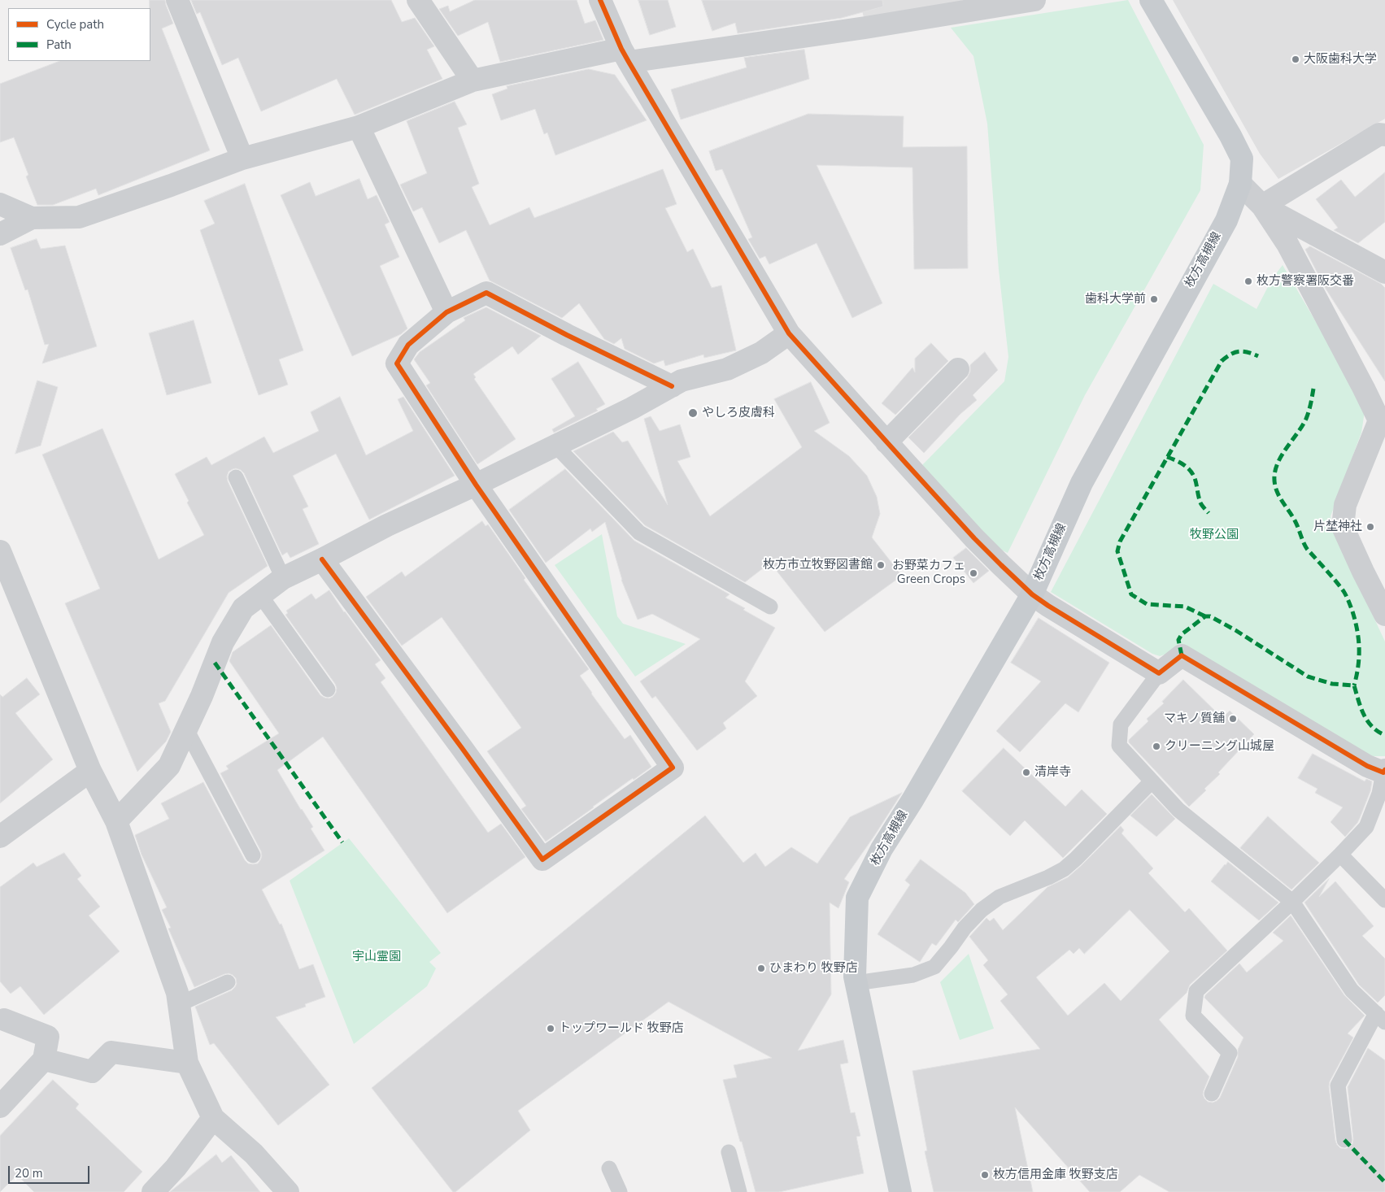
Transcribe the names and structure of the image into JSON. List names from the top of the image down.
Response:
{
  "streets": {
    "main road": ["枚方高槻線"]
  },
  "parks": ["牧野公園", "宇山霊園"],
  "places": [
    "大阪歯科大学",
    "枚方警察署阪交番",
    "歯科大学前",
    "やしろ皮膚科",
    "片埜神社",
    "枚方市立牧野図書館",
    "お野菜カフェ Green Crops",
    "マキノ質舗",
    "クリーニング山城屋",
    "清岸寺",
    "ひまわり 牧野店",
    "トップワールド 牧野店",
    "枚方信用金庫 牧野支店"
  ],
  "legend": ["Cycle path", "Path"],
  "scale_bar": "20 m"
}
